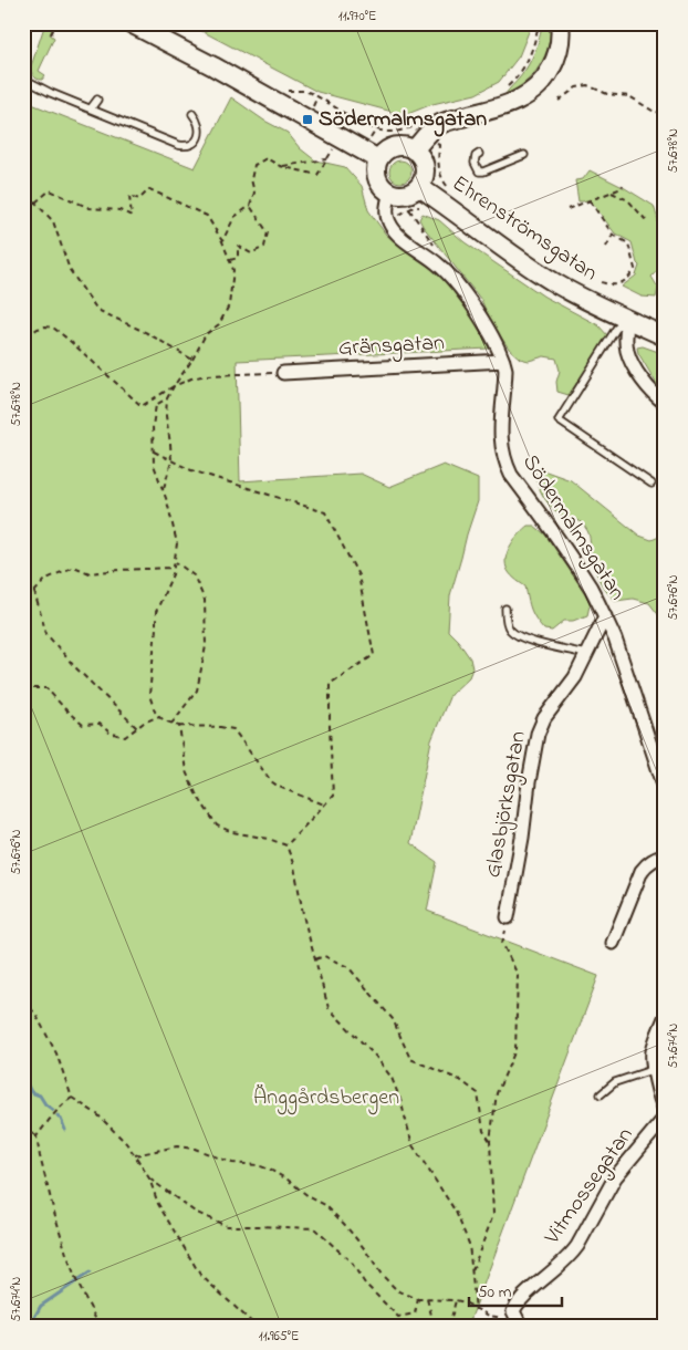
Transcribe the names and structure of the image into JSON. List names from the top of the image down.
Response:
{
  "streets": {
    "street": [
      "Ehrenströmsgatan",
      "Gränsgatan",
      "Södermalmsgatan",
      "Glasbjörksgatan",
      "Vitmossegatan"
    ]
  },
  "crossings": [
    ["Ehrenströmsgatan", "Södermalmsgatan"],
    ["Gränsgatan", "Södermalmsgatan"],
    ["Södermalmsgatan", "Glasbjörksgatan"]
  ],
  "parks": ["Änggårdsbergen"],
  "places": {
    "transit": ["Södermalmsgatan"]
  },
  "scale_bar": "50 m",
  "coordinates": [
    "11.970°E",
    "57.678°N",
    "57.676°N",
    "57.674°N",
    "11.965°E"
  ]
}
